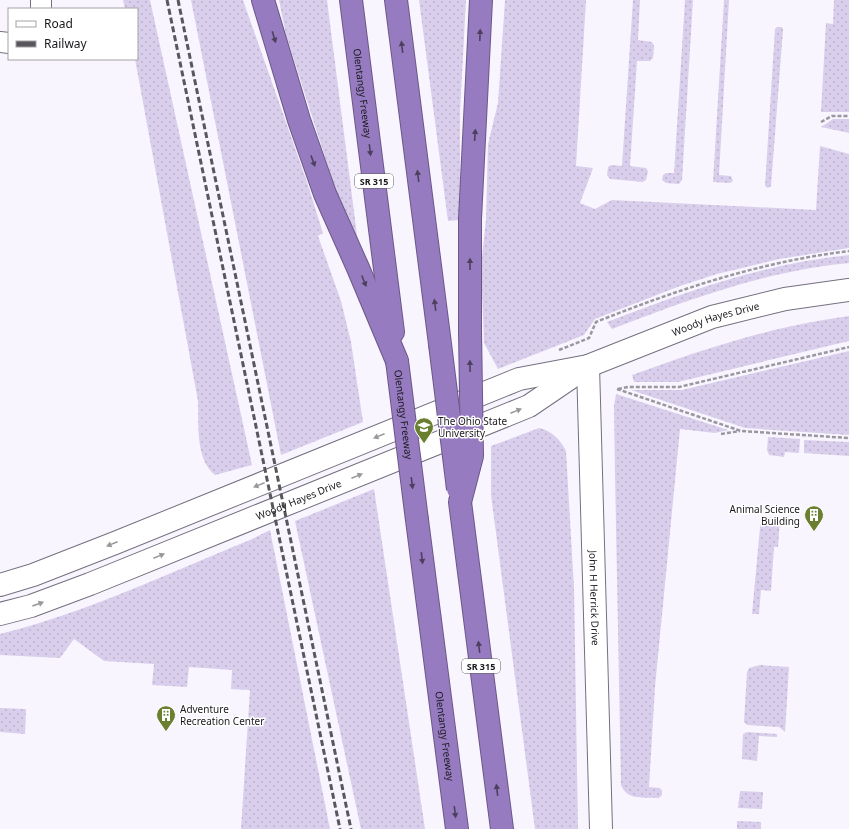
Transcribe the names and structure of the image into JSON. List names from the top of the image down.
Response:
{
  "streets": {
    "highway": ["Olentangy Freeway", "SR 315"],
    "street": ["Woody Hayes Drive", "John H Herrick Drive"]
  },
  "crossings": [
    ["Woody Hayes Drive", "John H Herrick Drive"]
  ],
  "places": {
    "school or university": ["The Ohio State University"],
    "building": ["Animal Science Building", "Adventure Recreation Center"]
  },
  "legend": ["Road", "Railway"]
}
